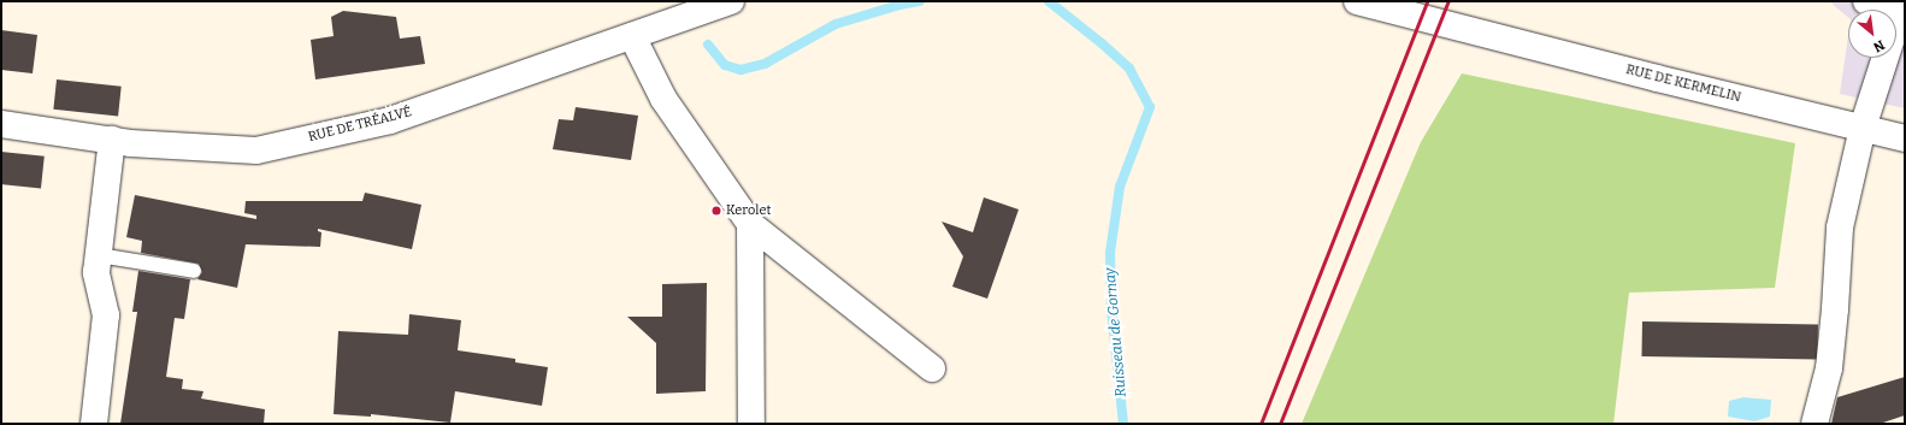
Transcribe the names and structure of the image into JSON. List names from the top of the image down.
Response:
{
  "streets": {
    "street": ["RUE DE KERMELIN", "RUE DE TRÉALVÉ"]
  },
  "water": ["Ruisseau de Gornay"],
  "places": ["Kerolet"],
  "north": "bottom right"
}
